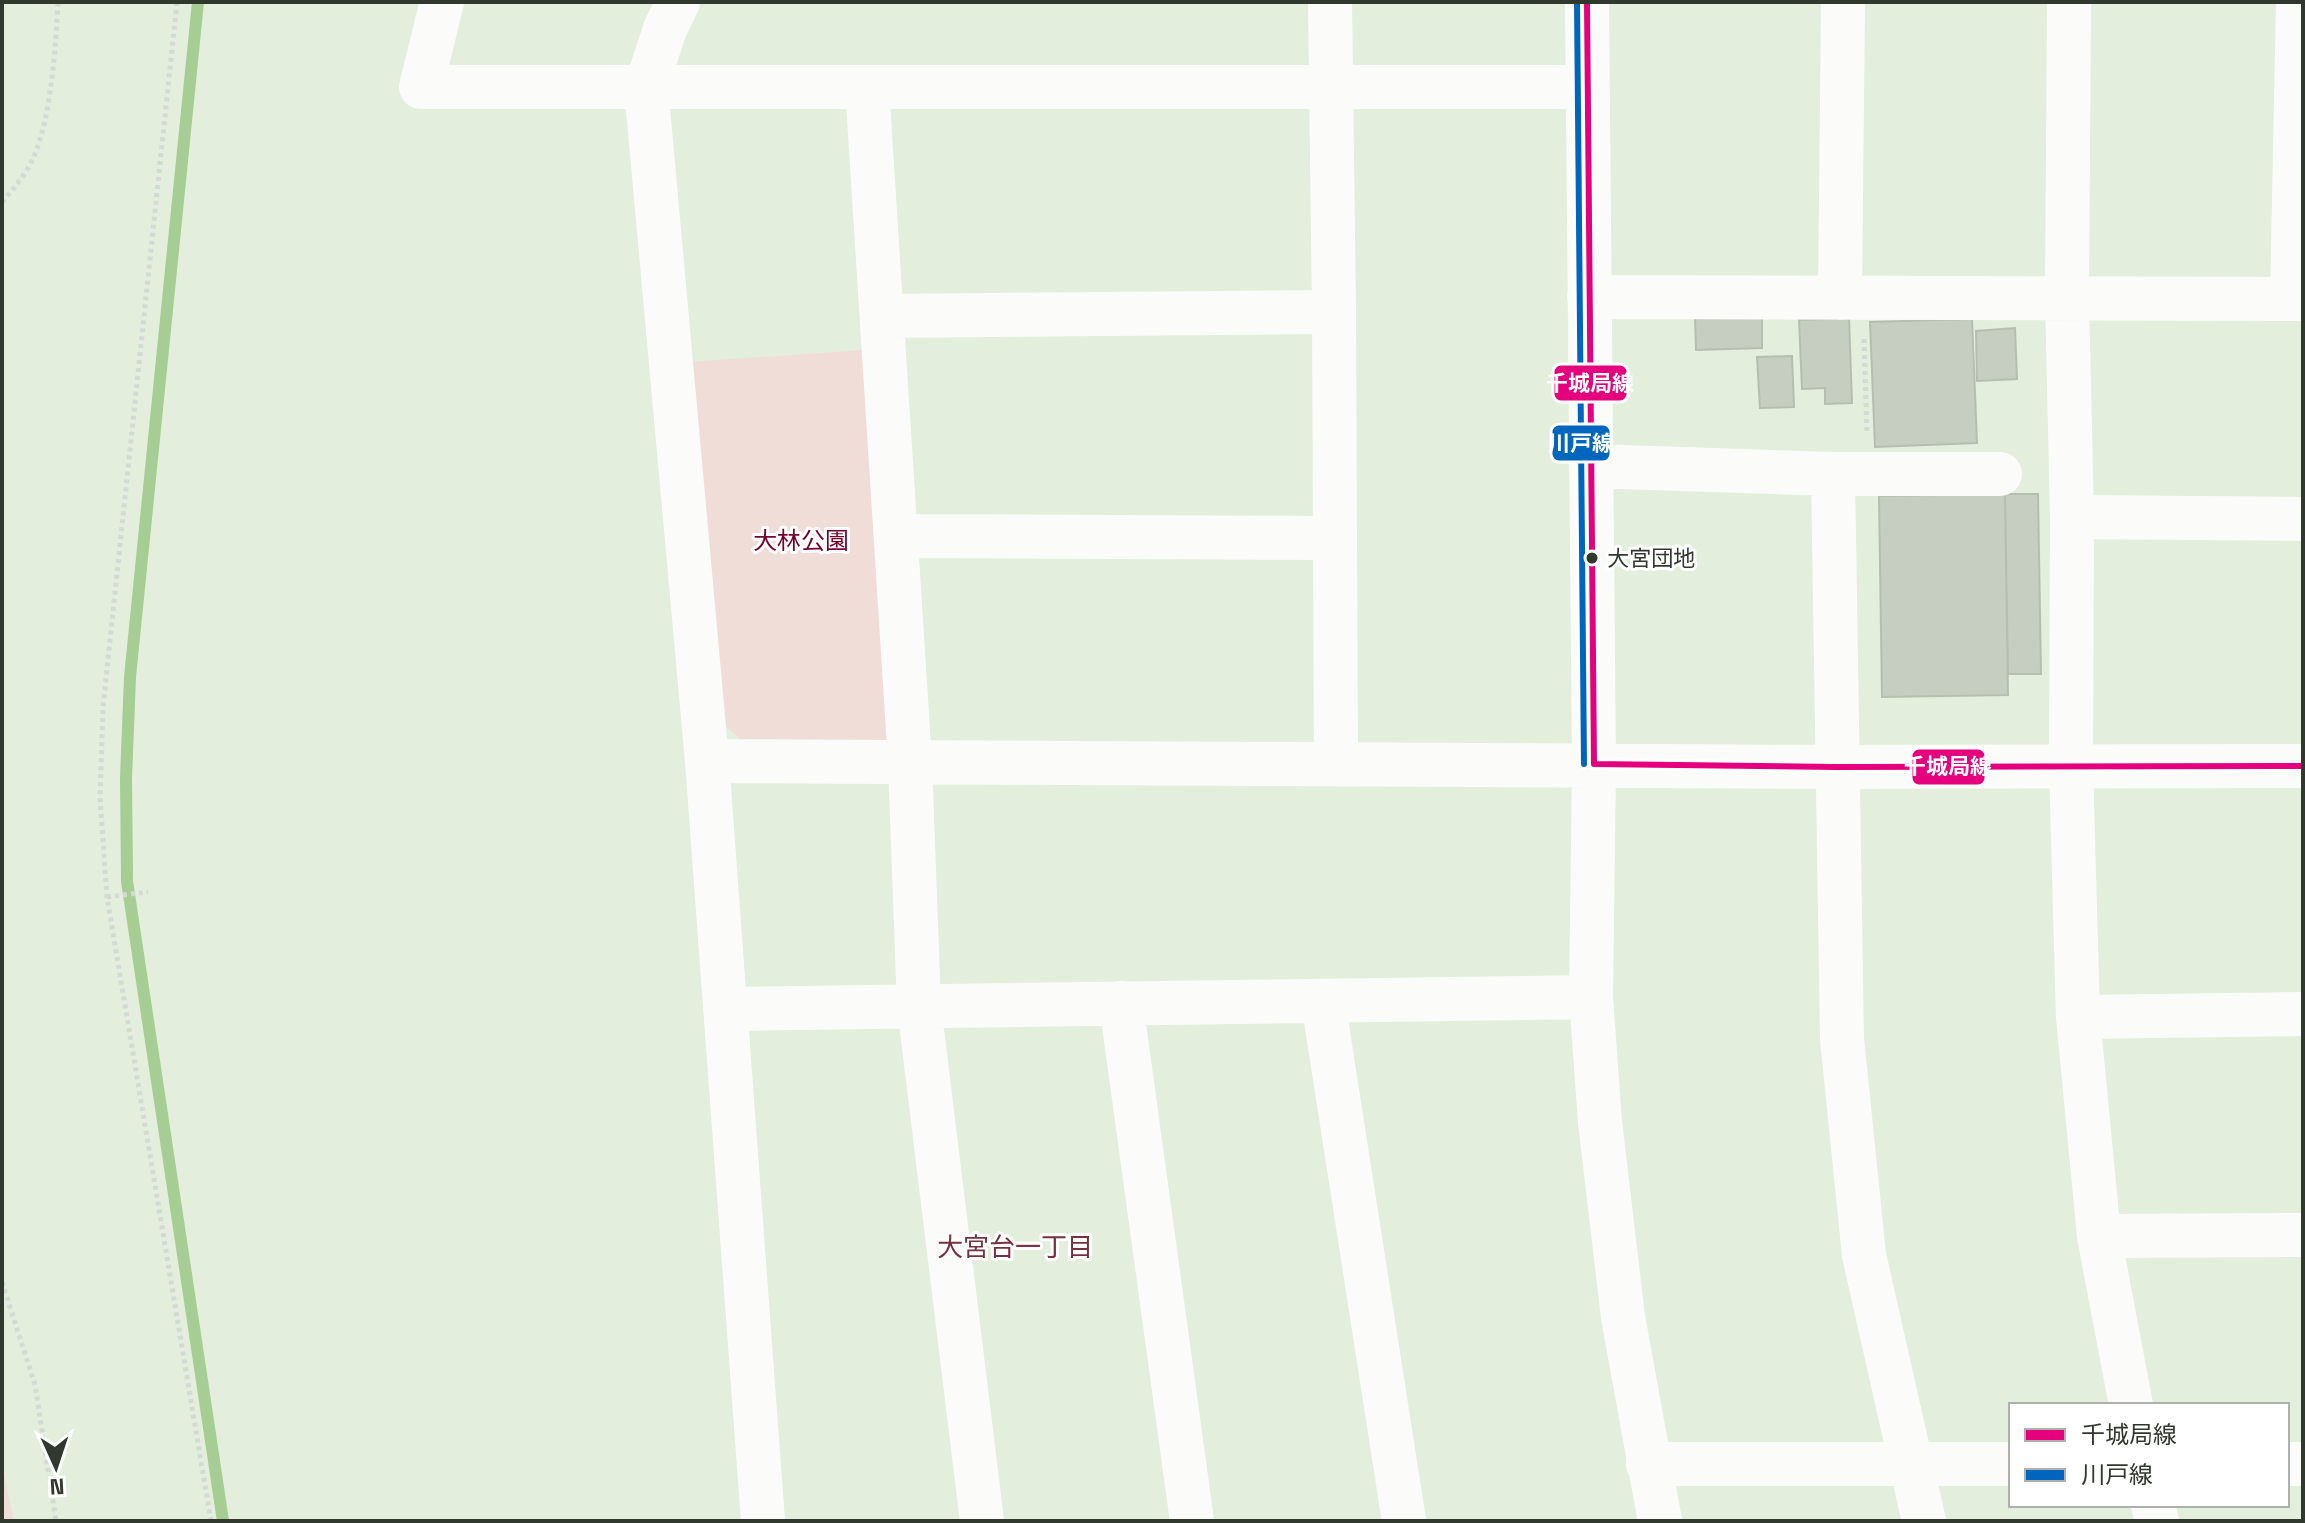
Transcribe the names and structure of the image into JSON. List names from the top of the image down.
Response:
{
  "districts": ["大宮台一丁目"],
  "parks": ["大林公園"],
  "places": ["大宮団地"],
  "lines": ["transit line 千城局線", "transit line 川戸線"],
  "legend": ["千城局線", "川戸線"],
  "north": "bottom"
}
